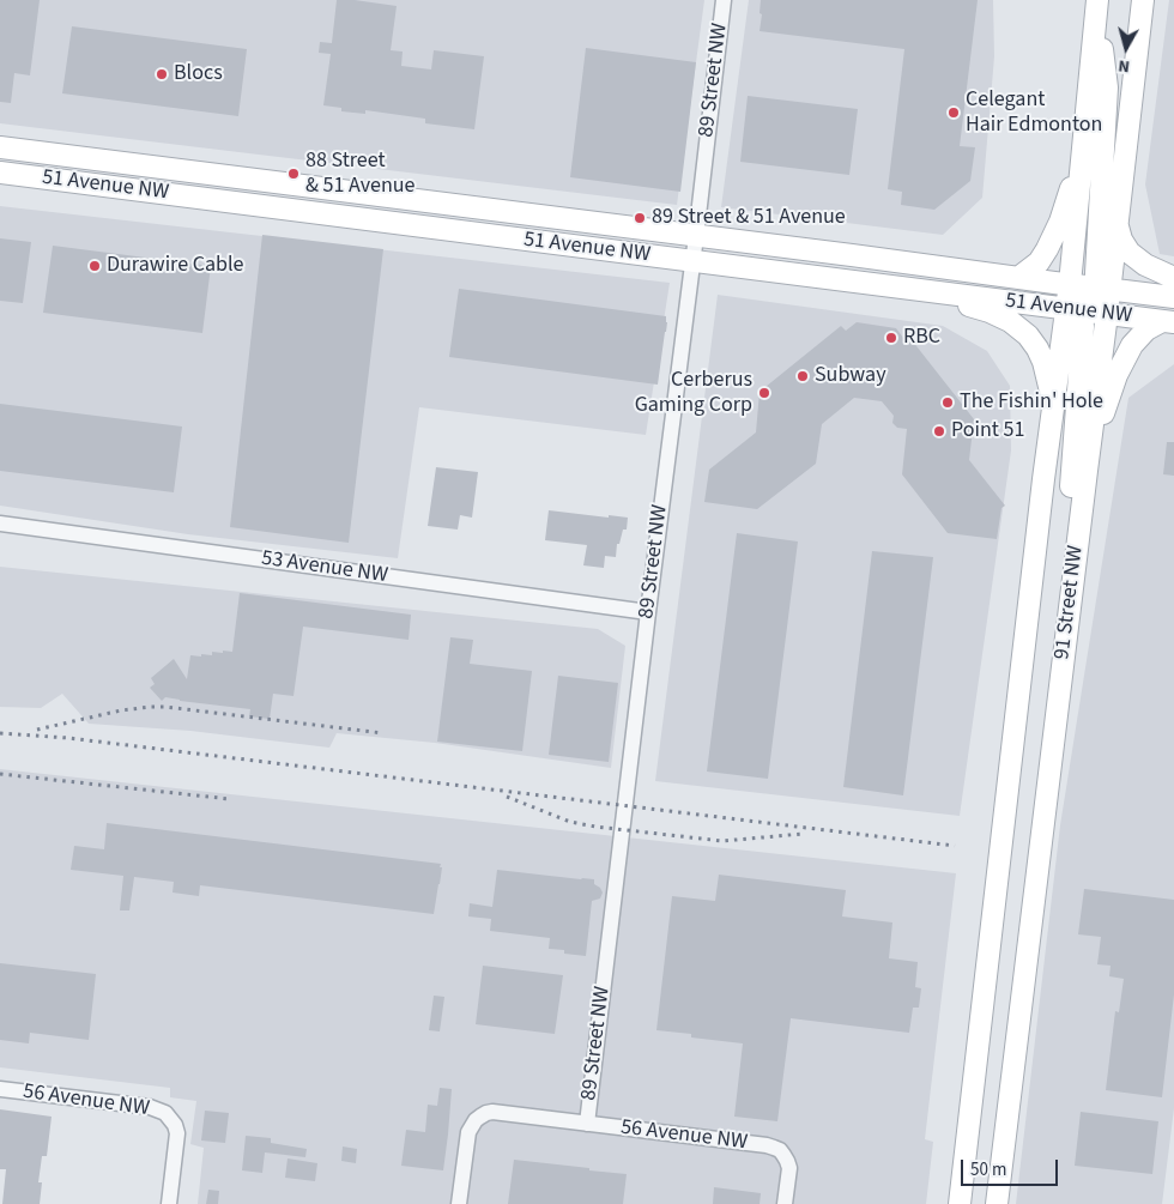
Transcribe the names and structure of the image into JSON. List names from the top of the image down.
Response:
{
  "streets": {
    "main road": ["51 Avenue NW", "91 Street NW"],
    "street": ["89 Street NW", "53 Avenue NW", "56 Avenue NW"]
  },
  "crossings": [
    ["89 Street NW", "51 Avenue NW"],
    ["89 Street NW", "53 Avenue NW"],
    ["89 Street NW", "56 Avenue NW"],
    ["51 Avenue NW", "91 Street NW"]
  ],
  "places": [
    "Blocs",
    "Celegant Hair Edmonton",
    "88 Street & 51 Avenue",
    "89 Street & 51 Avenue",
    "Durawire Cable",
    "RBC",
    "Subway",
    "Cerberus Gaming Corp",
    "The Fishin' Hole",
    "Point 51"
  ],
  "scale_bar": "50 m",
  "north": "bottom"
}
